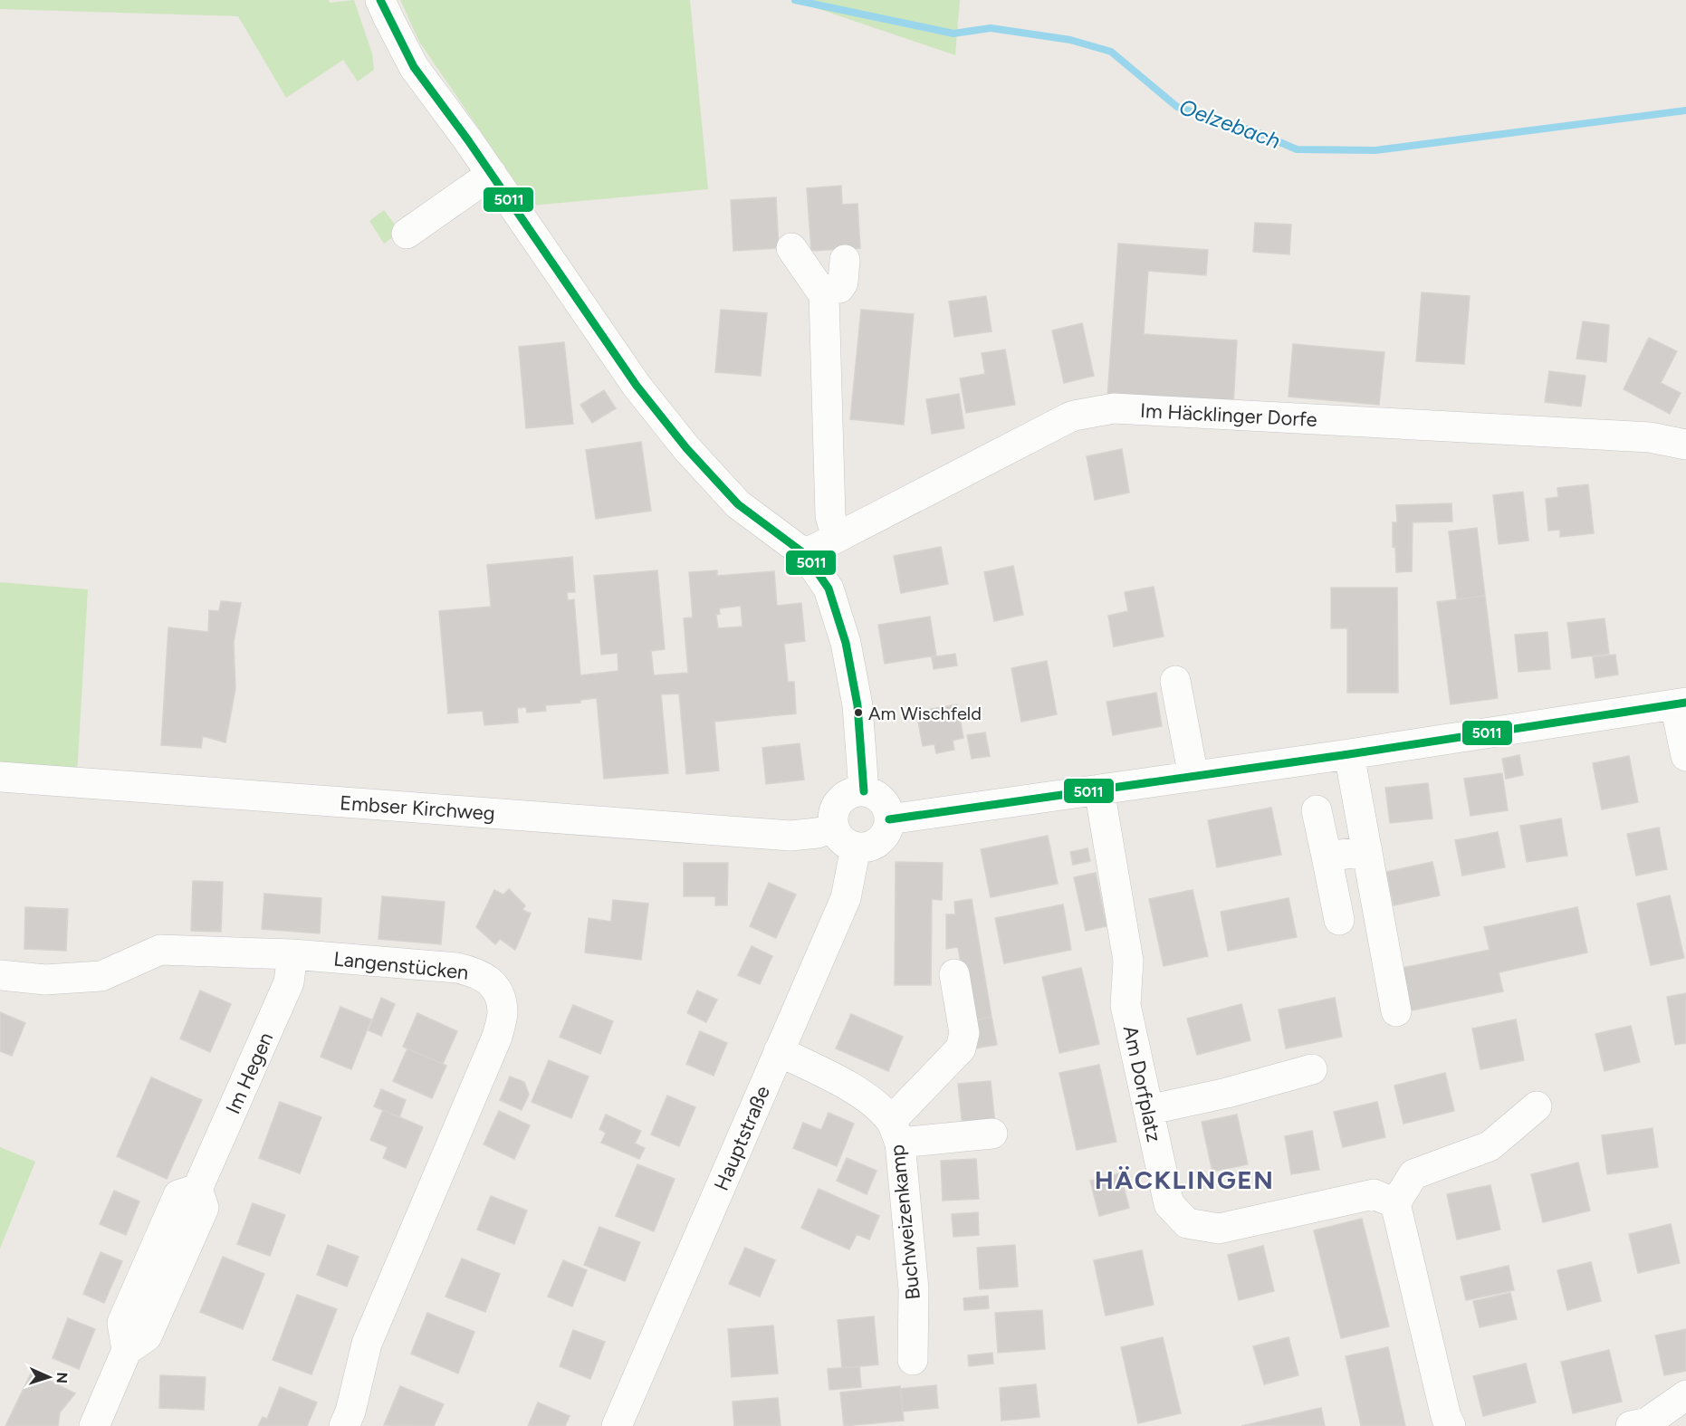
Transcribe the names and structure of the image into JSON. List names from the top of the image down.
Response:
{
  "streets": {
    "street": [
      "Im Häcklinger Dorfe",
      "Embser Kirchweg",
      "Langenstücken",
      "Im Hegen",
      "Am Dorfplatz",
      "Hauptstraße",
      "Buchweizenkamp"
    ]
  },
  "crossings": [
    ["Embser Kirchweg", "Hauptstraße"],
    ["Langenstücken", "Im Hegen"],
    ["Hauptstraße", "Buchweizenkamp"]
  ],
  "districts": ["HÄCKLINGEN"],
  "water": ["Oelzebach"],
  "places": ["Am Wischfeld"],
  "lines": ["transit line 5011"],
  "north": "right"
}
